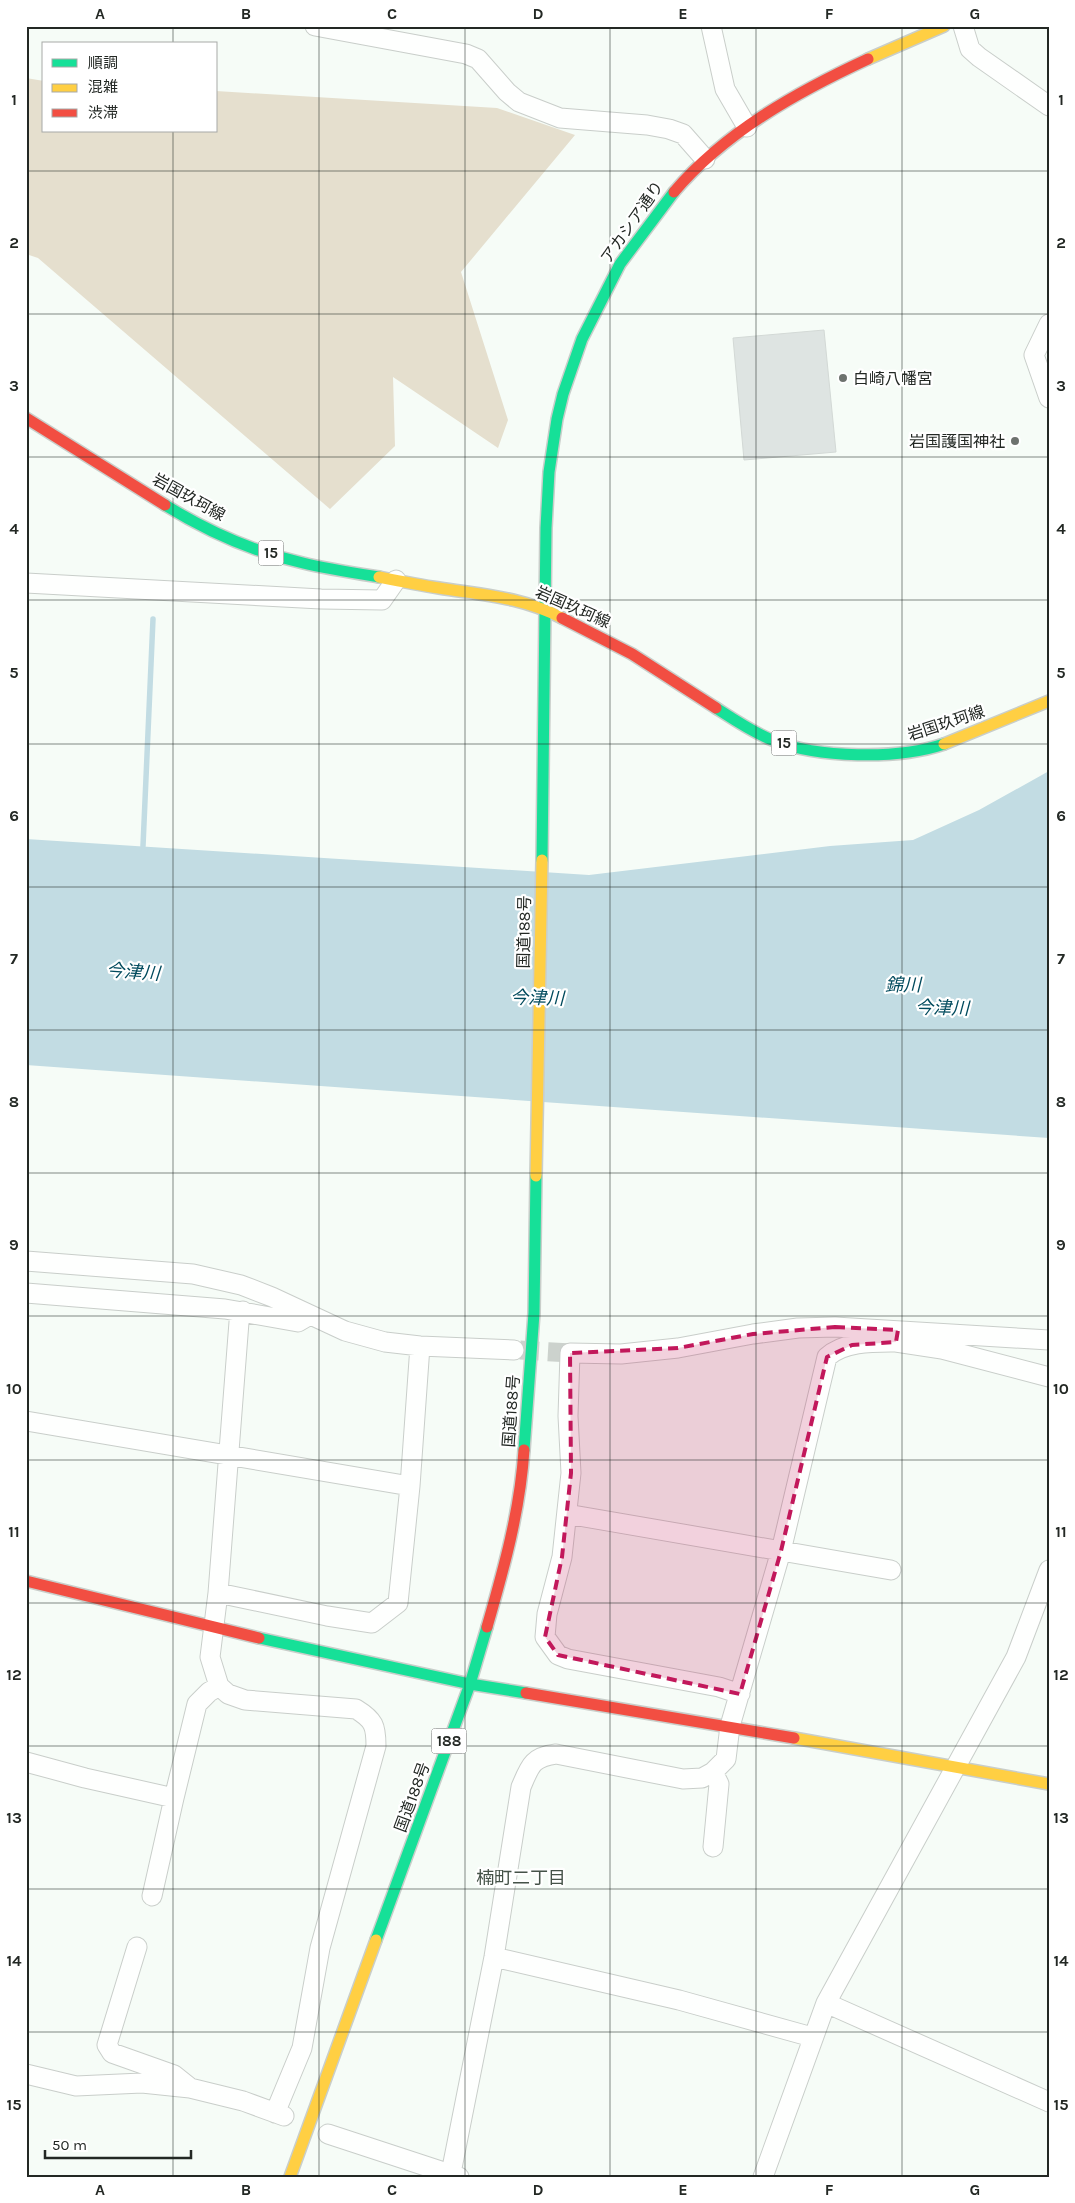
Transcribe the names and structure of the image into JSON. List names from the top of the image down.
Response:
{
  "streets": {
    "main road": [
      "アカシア通り",
      "岩国玖珂線",
      "15",
      "国道188号",
      "188"
    ]
  },
  "crossings": [
    ["アカシア通り", "岩国玖珂線"],
    ["アカシア通り", "国道188号"],
    ["岩国玖珂線", "国道188号"]
  ],
  "districts": ["楠町二丁目"],
  "water": ["今津川", "錦川"],
  "places": ["白崎八幡宮", "岩国護国神社"],
  "legend": ["順調", "混雑", "渋滞"],
  "scale_bar": "50 m",
  "grid": {
    "columns": [
      "A",
      "B",
      "C",
      "D",
      "E",
      "F",
      "G"
    ],
    "rows": [
      "1",
      "2",
      "3",
      "4",
      "5",
      "6",
      "7",
      "8",
      "9",
      "10",
      "11",
      "12",
      "13",
      "14",
      "15"
    ]
  }
}
